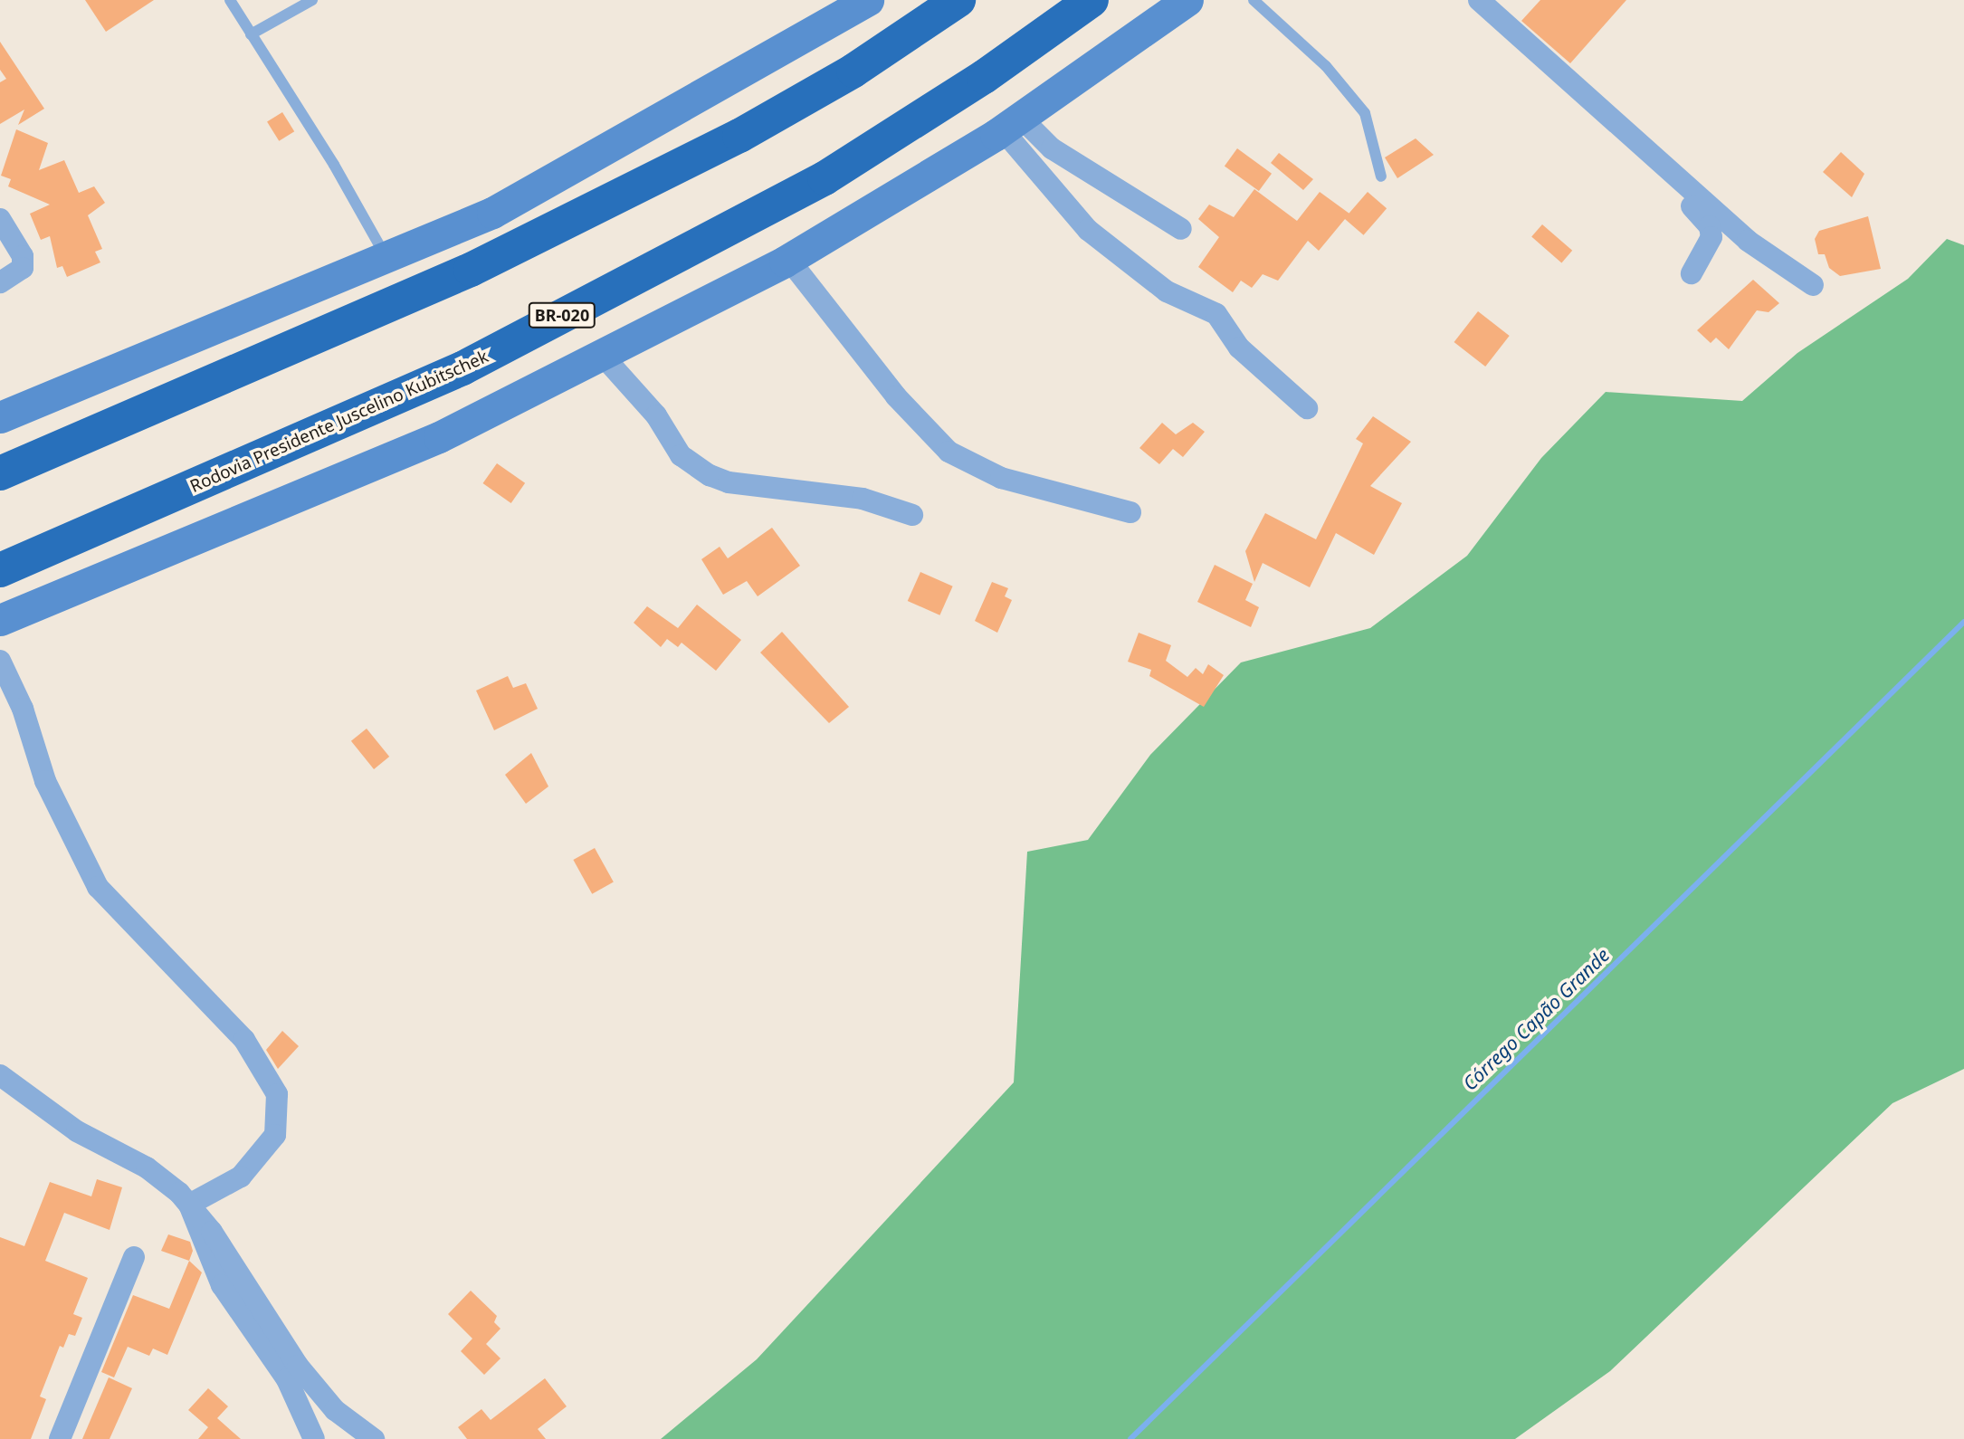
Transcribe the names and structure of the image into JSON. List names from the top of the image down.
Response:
{
  "streets": {
    "highway": ["BR-020", "Rodovia Presidente Juscelino Kubitschek"]
  },
  "water": ["Córrego Capão Grande"]
}
